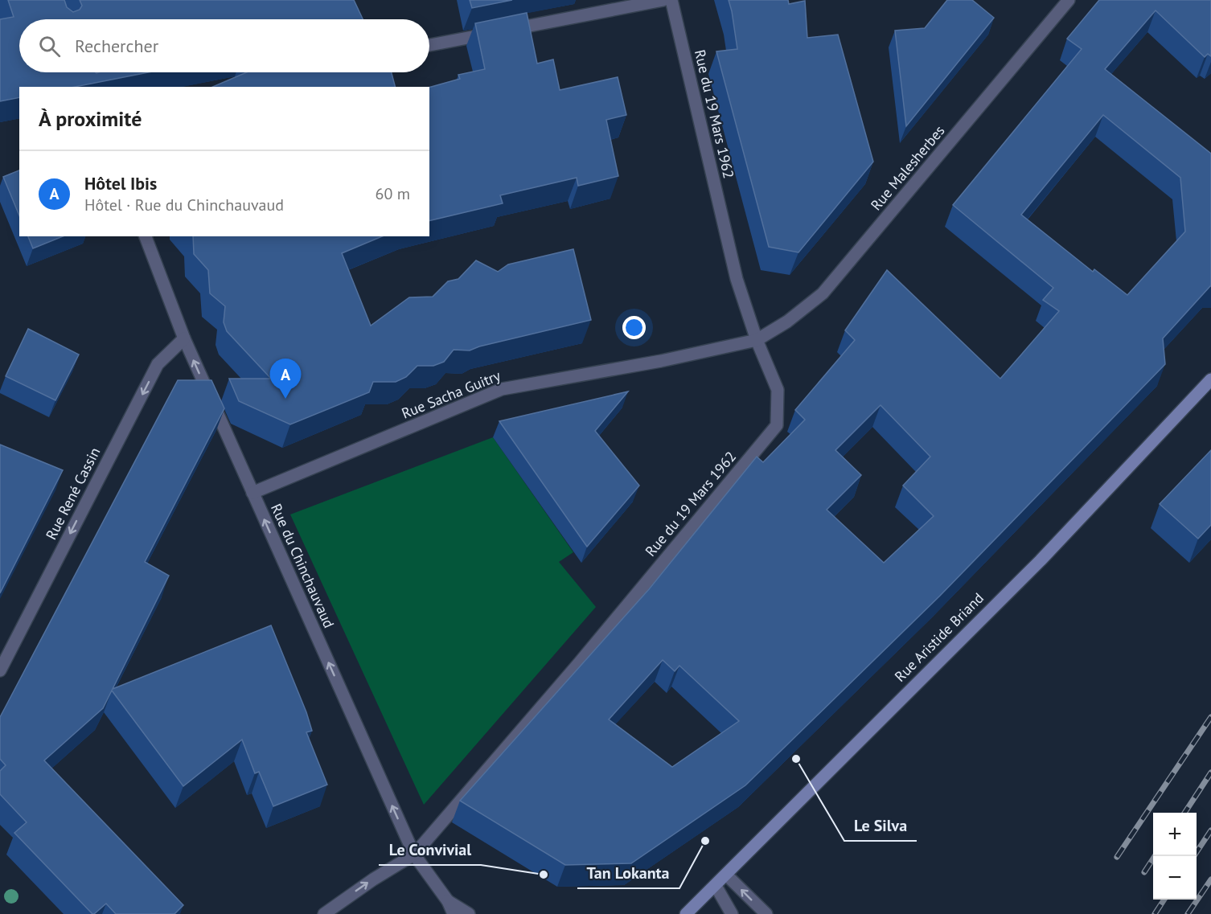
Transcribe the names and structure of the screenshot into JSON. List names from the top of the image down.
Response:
{
  "streets": {
    "street": [
      "Rue du 19 Mars 1962",
      "Rue Malesherbes",
      "Rue Sacha Guitry",
      "Rue René Cassin",
      "Rue du Chinchauvaud",
      "Rue Aristide Briand"
    ]
  },
  "crossings": [
    ["Rue du 19 Mars 1962", "Rue Malesherbes"],
    ["Rue du 19 Mars 1962", "Rue Sacha Guitry"],
    ["Rue du 19 Mars 1962", "Rue du Chinchauvaud"],
    ["Rue Malesherbes", "Rue Sacha Guitry"],
    ["Rue Sacha Guitry", "Rue du Chinchauvaud"],
    ["Rue René Cassin", "Rue du Chinchauvaud"]
  ],
  "one_way": ["Rue René Cassin", "Rue du Chinchauvaud"],
  "places": ["Le Silva", "Tan Lokanta", "Le Convivial"],
  "page": {
    "search": "Rechercher",
    "heading": "À proximité",
    "list": [
      {
        "mark": "A",
        "name": "Hôtel Ibis",
        "note": "Hôtel · Rue du Chinchauvaud",
        "value": "60 m"
      }
    ],
    "pins": "A",
    "map_buttons": ["+", "−"]
  }
}
